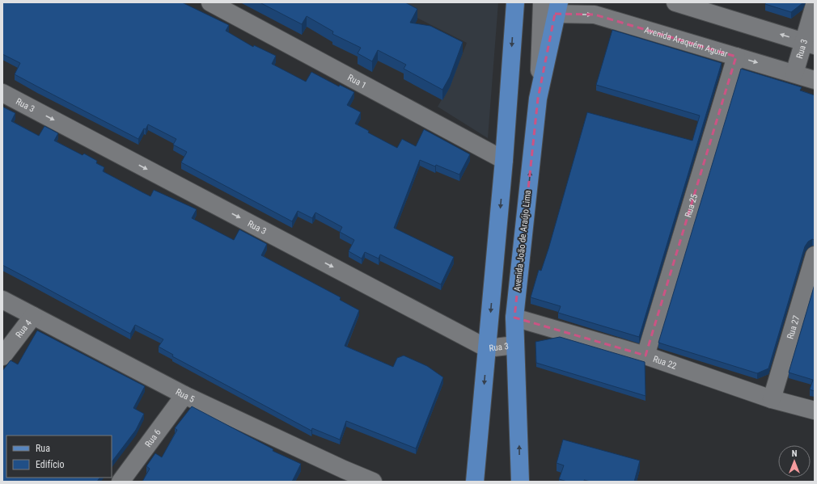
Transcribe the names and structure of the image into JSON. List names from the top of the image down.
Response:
{
  "streets": {
    "main road": ["Avenida João de Araújo Lima"],
    "street": [
      "Avenida Araquém Aguiar",
      "Rua 3",
      "Rua 1",
      "Rua 25",
      "Rua 27",
      "Rua 4",
      "Rua 22",
      "Rua 5",
      "Rua 6"
    ]
  },
  "crossings": [
    ["Avenida Araquém Aguiar", "Rua 3"],
    ["Avenida Araquém Aguiar", "Rua 25"],
    ["Avenida Araquém Aguiar", "Avenida João de Araújo Lima"],
    ["Rua 3", "Avenida João de Araújo Lima"],
    ["Rua 25", "Rua 22"],
    ["Avenida João de Araújo Lima", "Rua 22"],
    ["Rua 27", "Rua 22"],
    ["Rua 4", "Rua 5"],
    ["Rua 5", "Rua 6"]
  ],
  "one_way": ["Rua 3"],
  "legend": ["Rua", "Edifício"],
  "north": "top"
}
